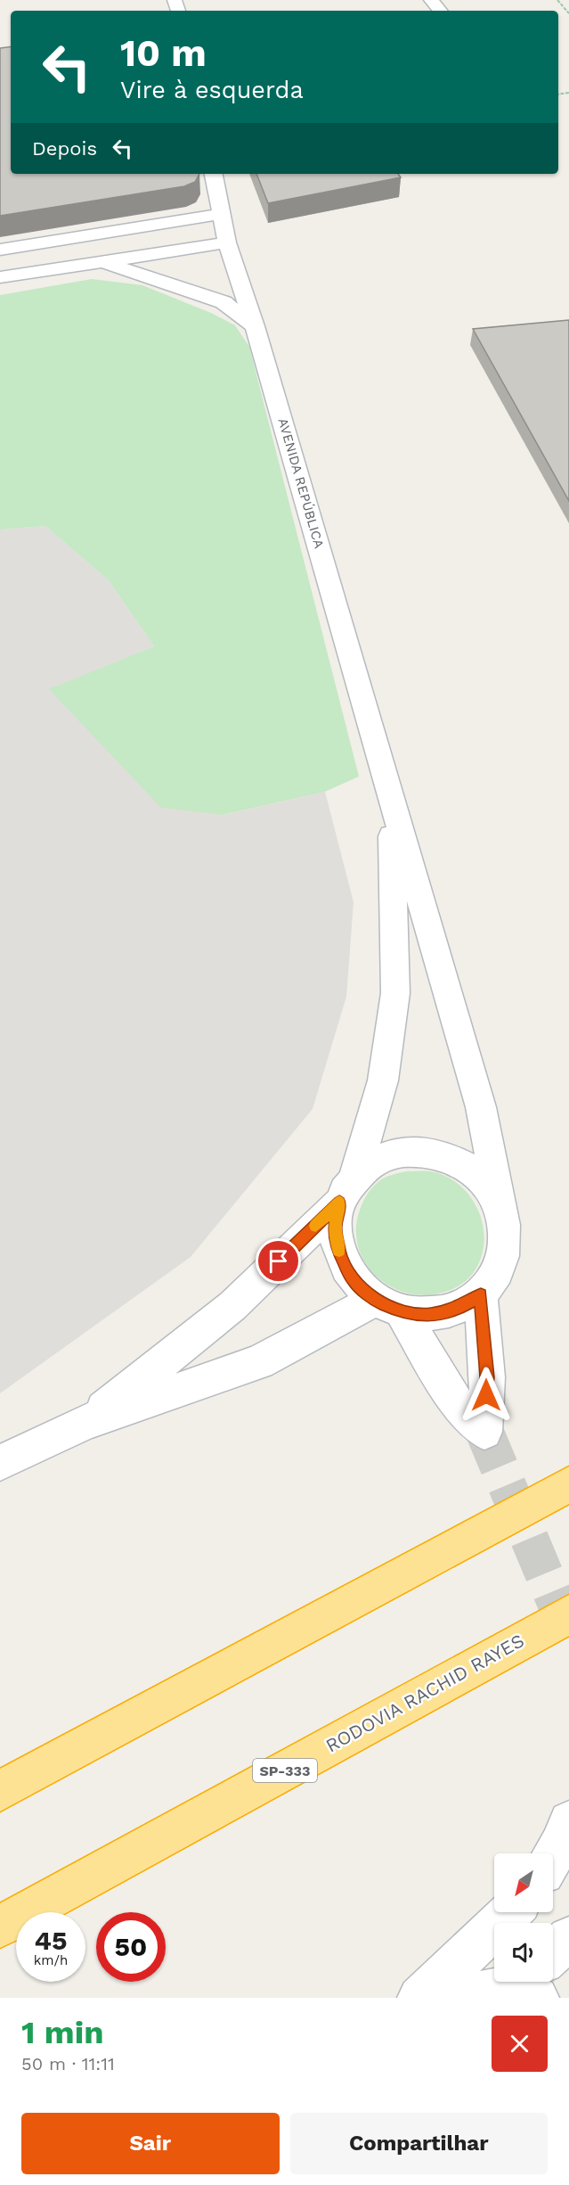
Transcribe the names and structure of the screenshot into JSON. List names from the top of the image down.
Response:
{
  "streets": {
    "highway": ["RODOVIA RACHID RAYES", "SP-333"],
    "main road": ["AVENIDA REPÚBLICA"]
  },
  "north": "bottom left",
  "page": {
    "turn": ["10 m", "Vire à esquerda"],
    "then": "Depois",
    "speed": "45 km/h",
    "limit": "50",
    "heading": ["1 min", "50 m · 11:11"],
    "buttons": ["Sair", "Compartilhar"]
  }
}
